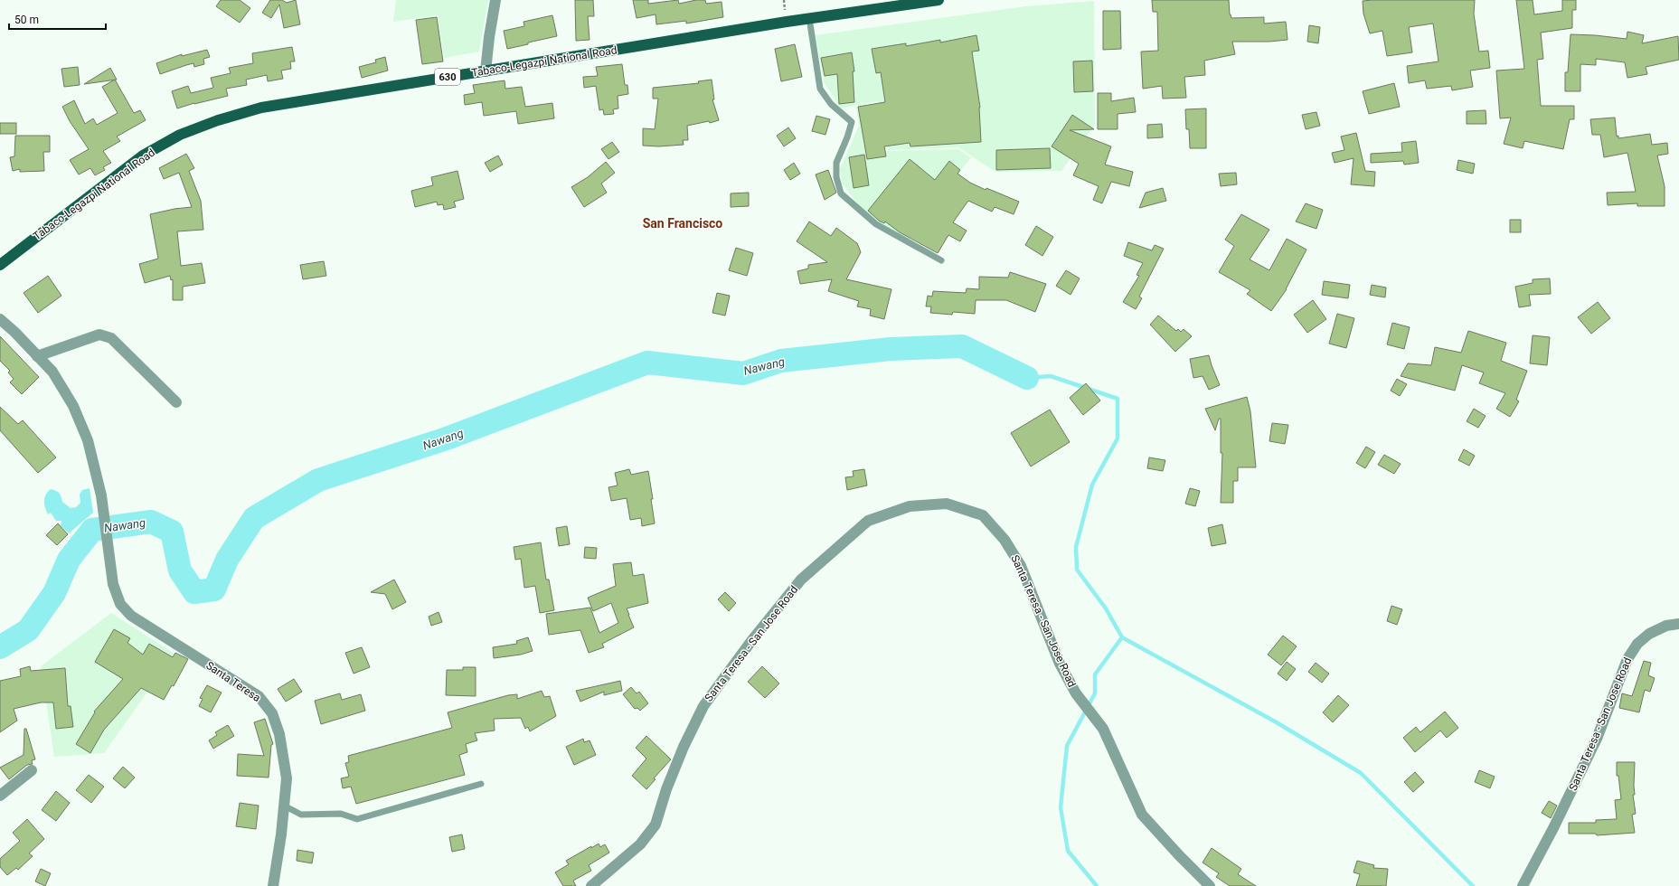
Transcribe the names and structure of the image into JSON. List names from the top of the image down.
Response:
{
  "streets": {
    "main road": ["Tabaco-Legazpi National Road", "630"],
    "street": ["Santa Teresa - San Jose Road", "Santa Teresa"]
  },
  "districts": ["San Francisco"],
  "water": ["Nawang"],
  "scale_bar": "50 m"
}
